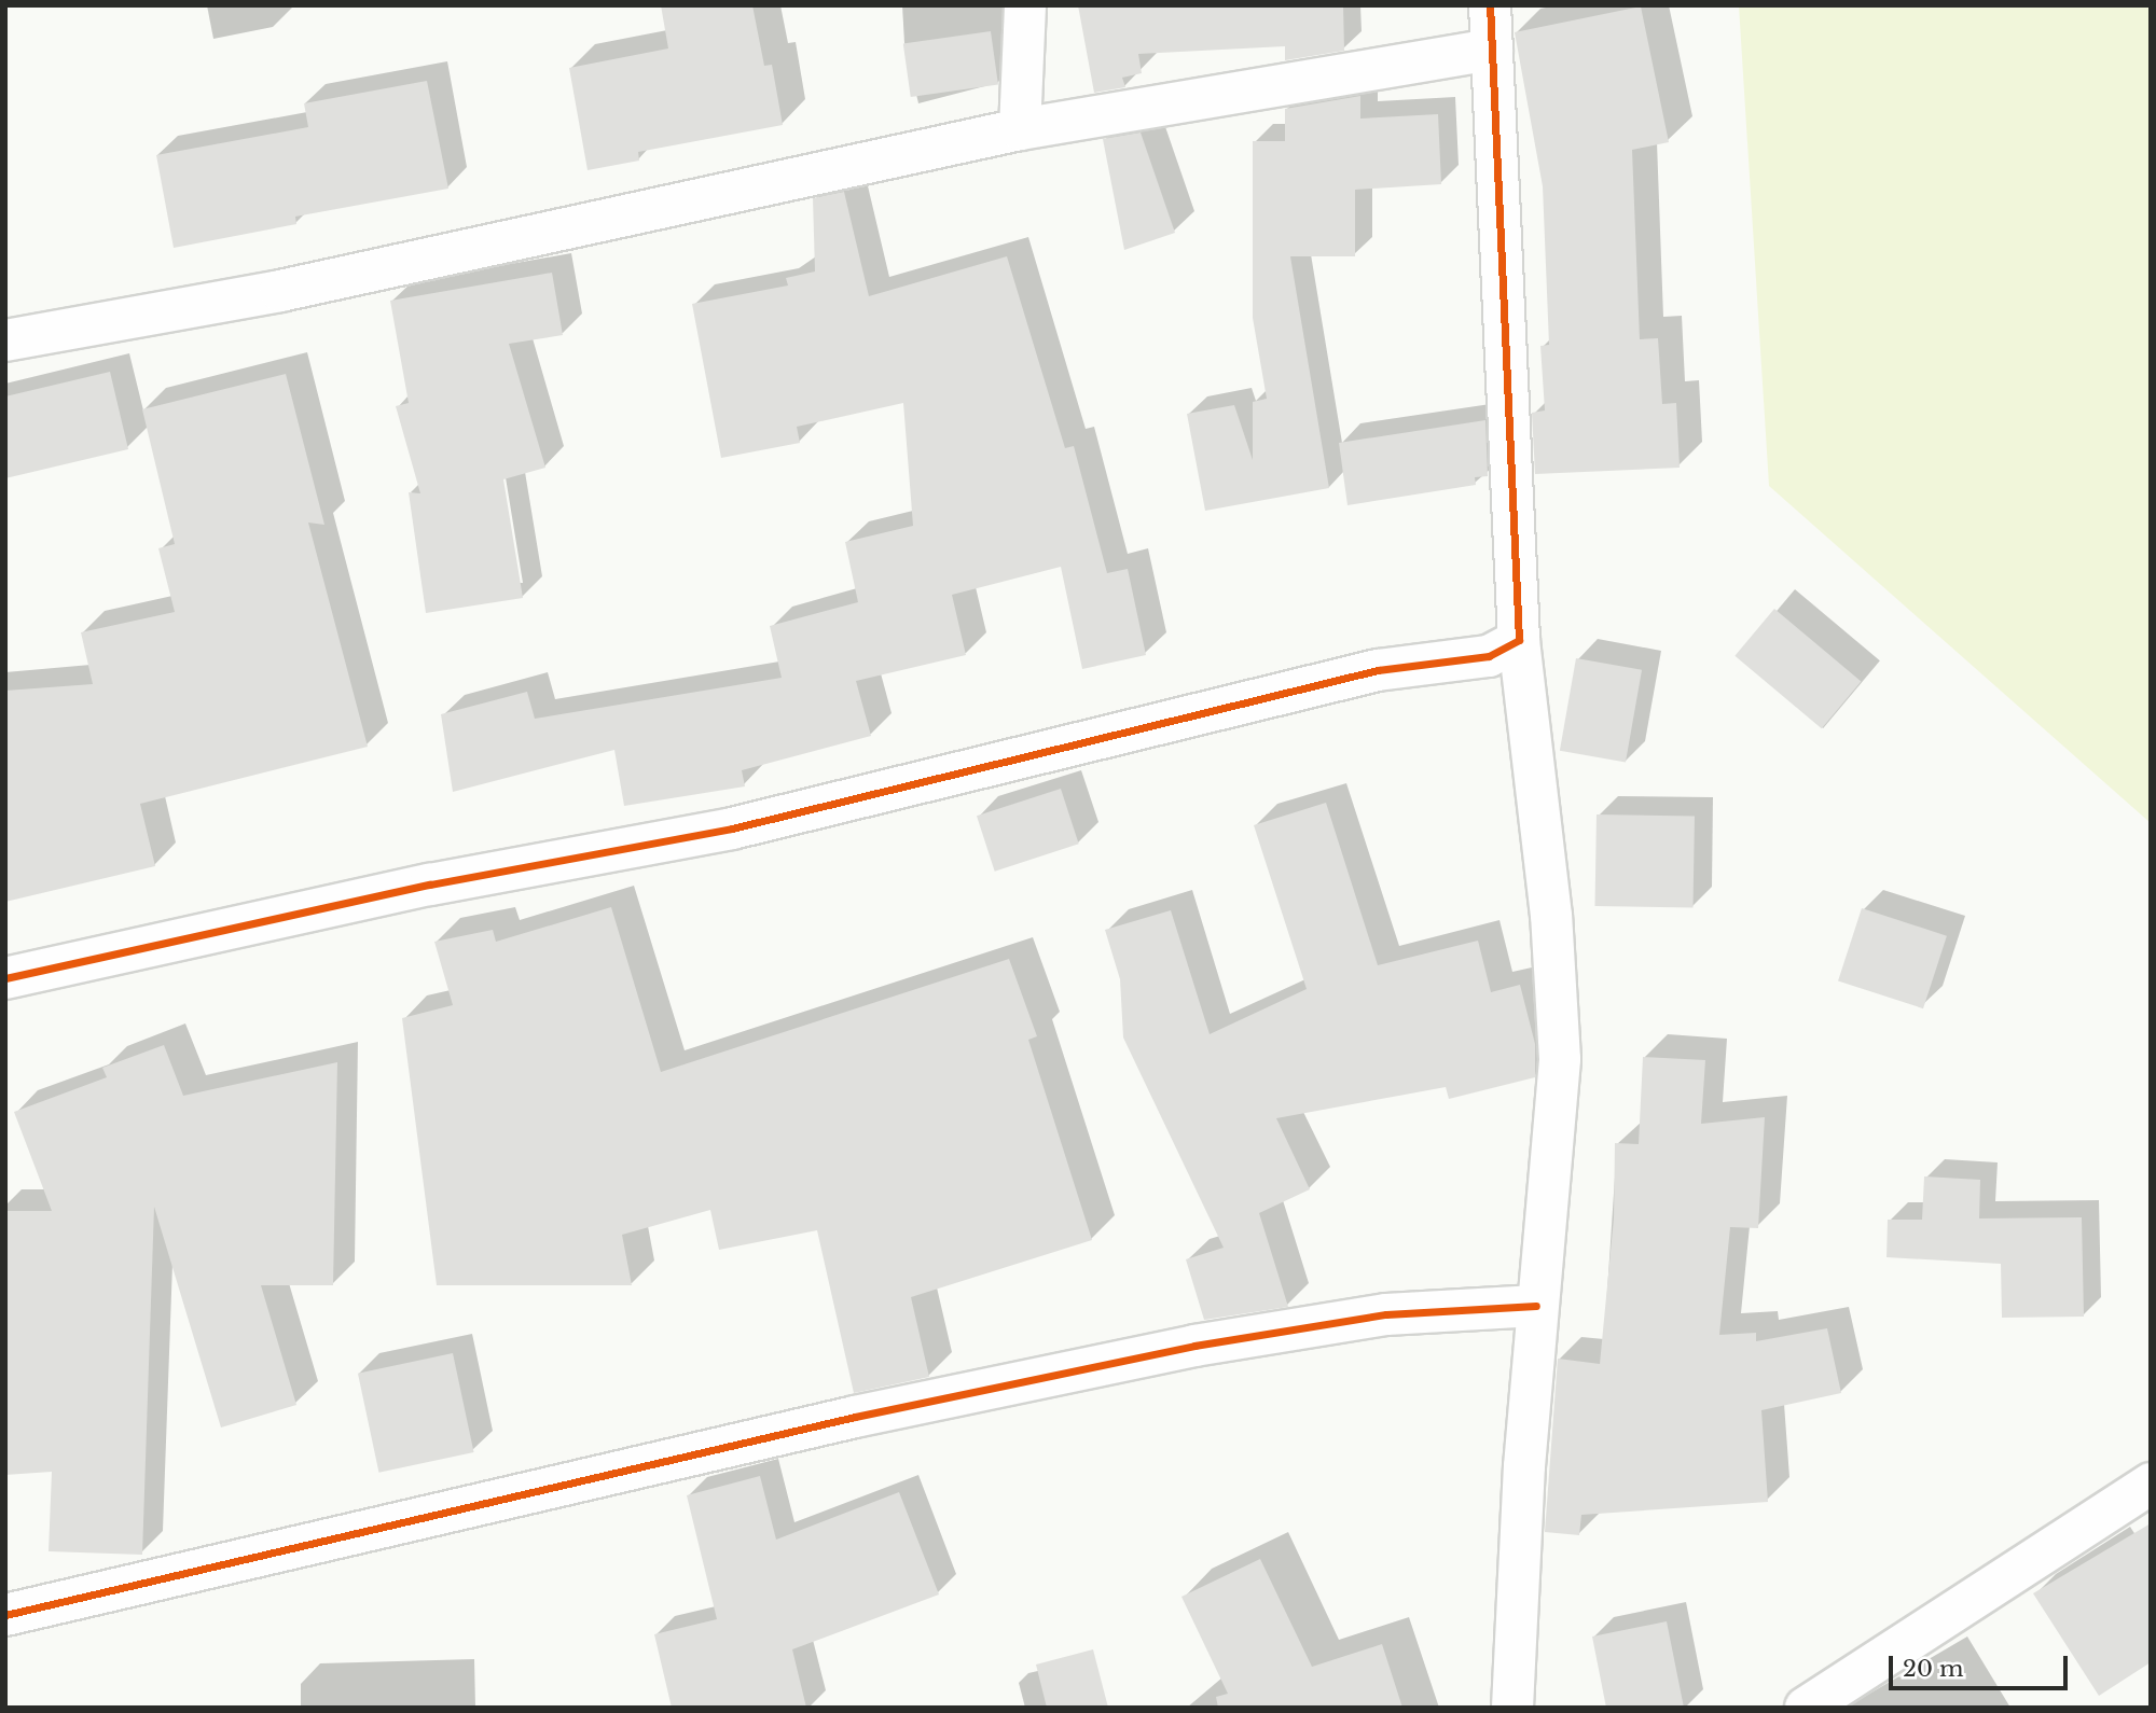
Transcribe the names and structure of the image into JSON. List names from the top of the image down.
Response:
{
  "scale_bar": "20 m"
}
